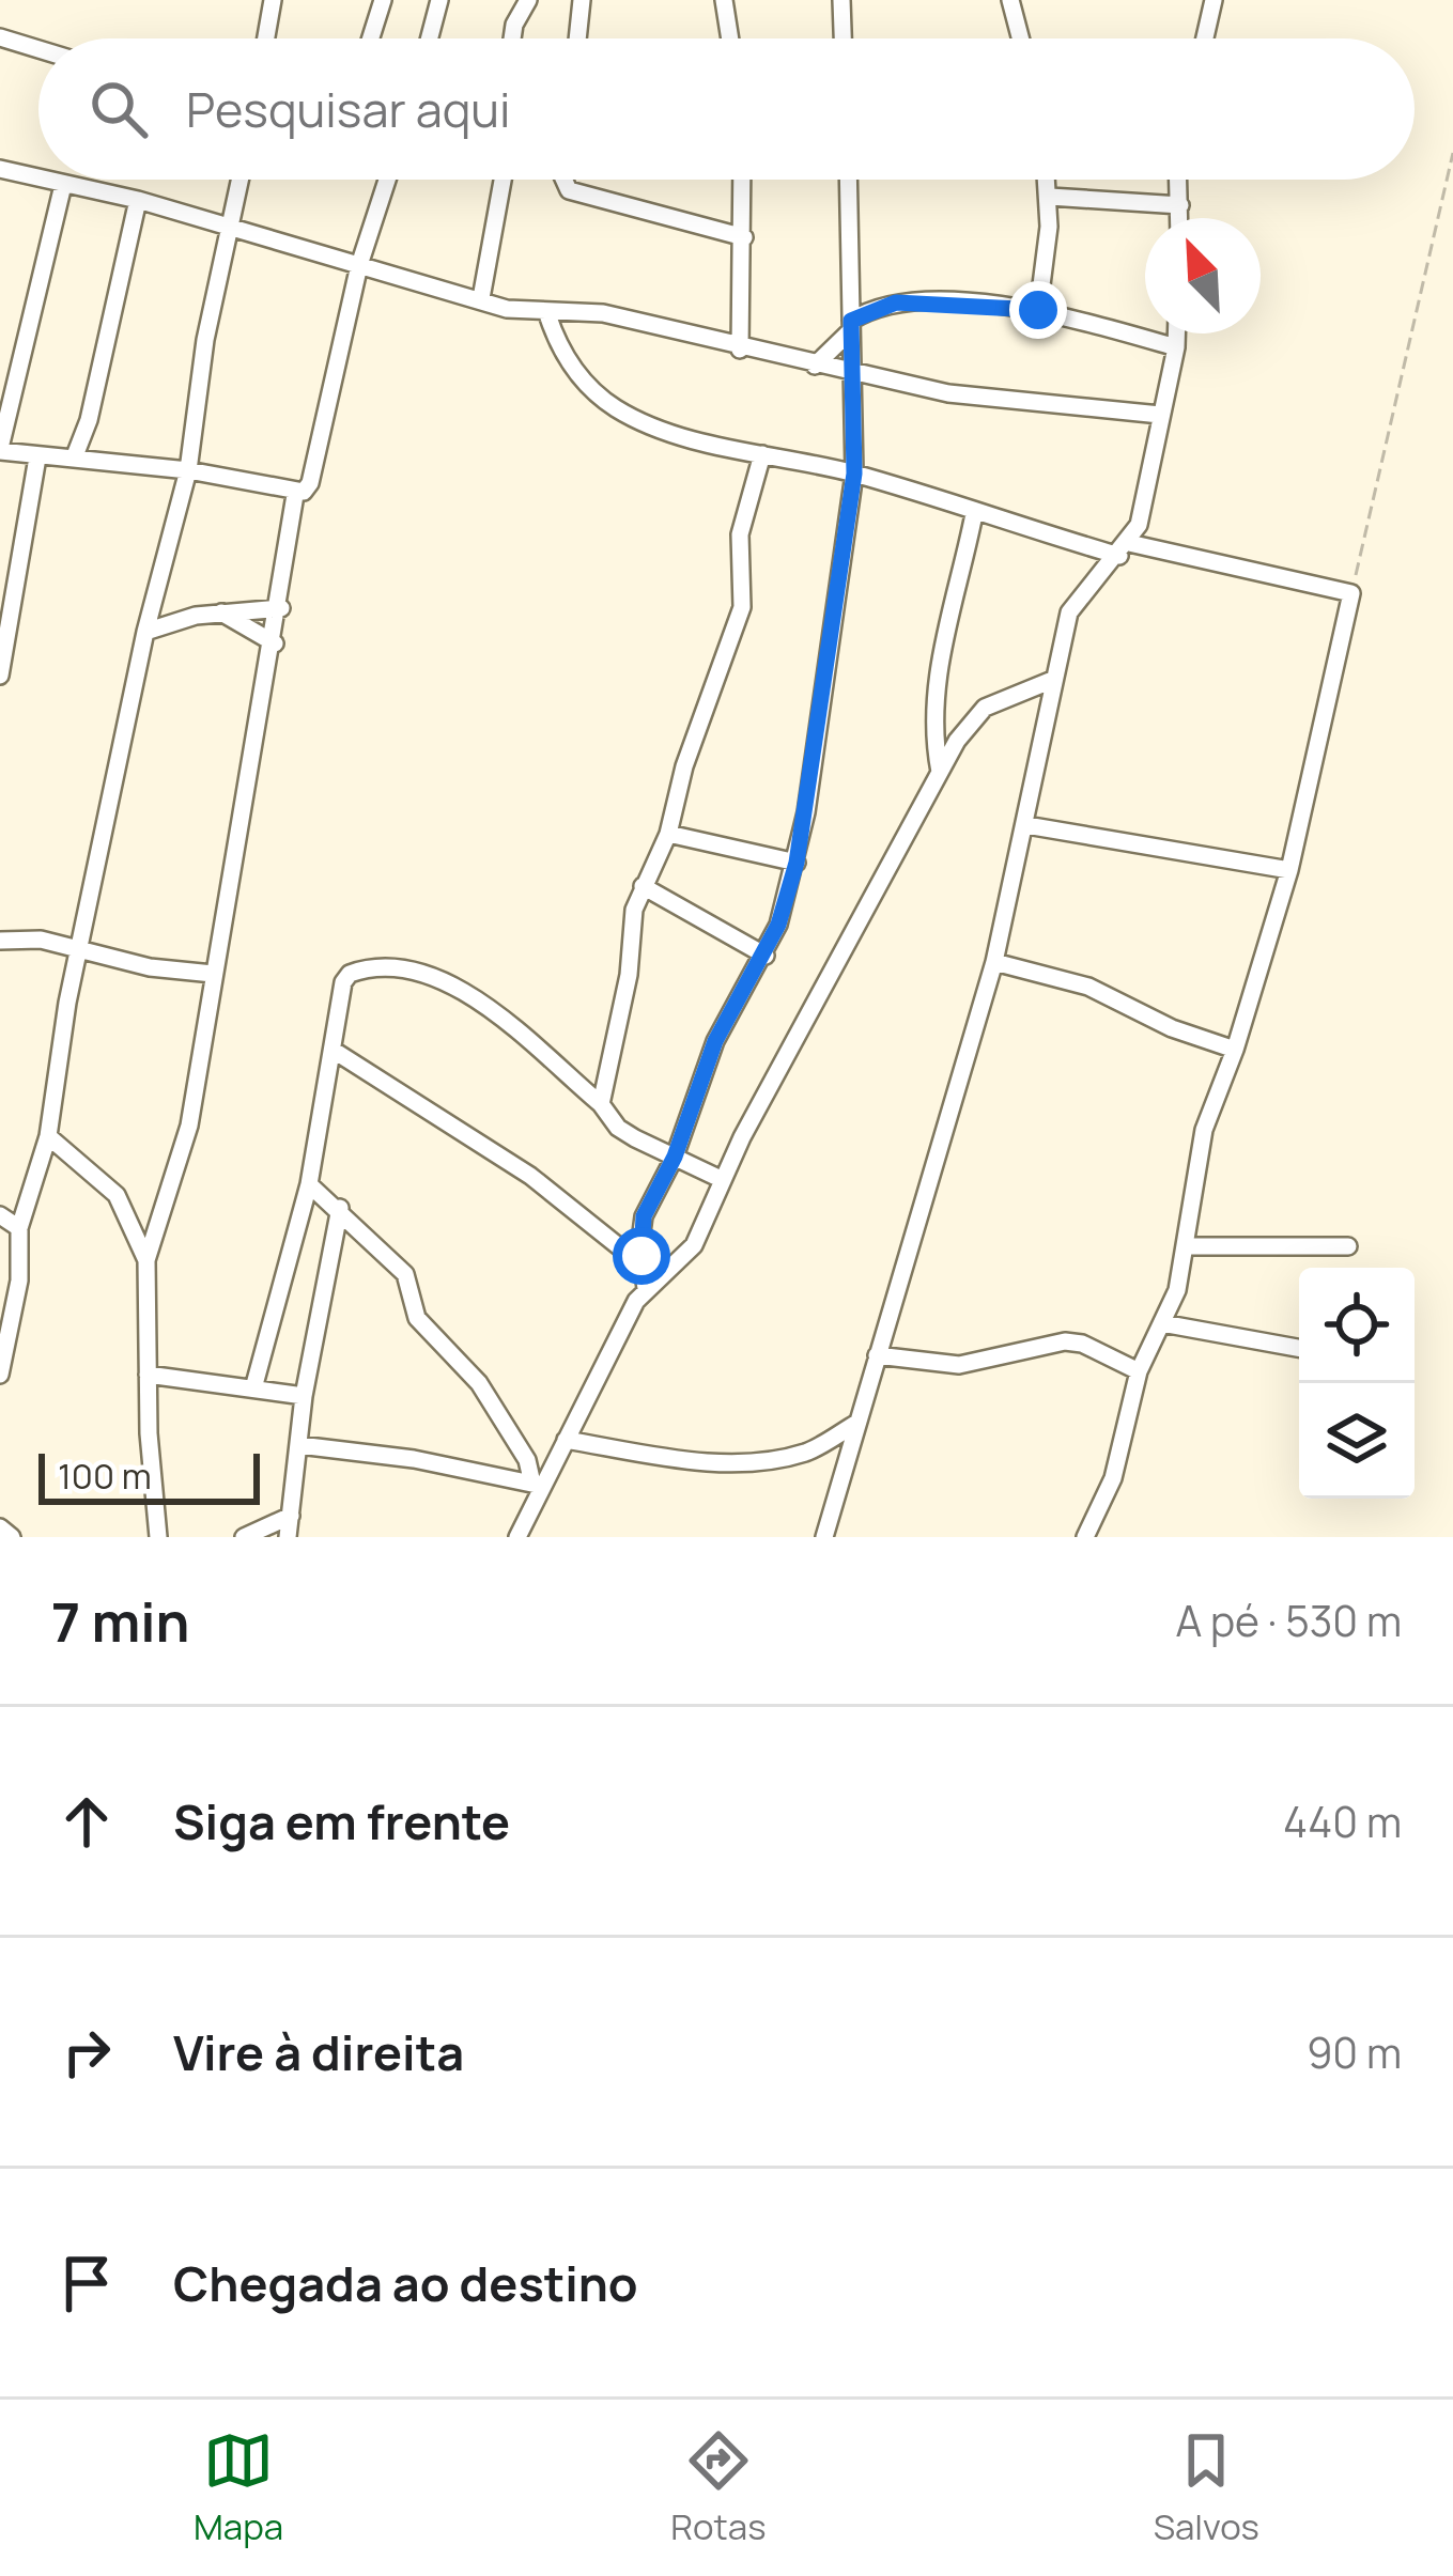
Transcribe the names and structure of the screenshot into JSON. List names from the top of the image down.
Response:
{
  "scale_bar": "100 m",
  "north": "top left",
  "page": {
    "search": "Pesquisar aqui",
    "scale": "100 m",
    "heading": ["7 min", "A pé · 530 m"],
    "list": [
      ["Siga em frente", "440 m"],
      ["Vire à direita", "90 m"],
      "Chegada ao destino"
    ],
    "nav": ["Mapa", "Rotas", "Salvos"]
  }
}
